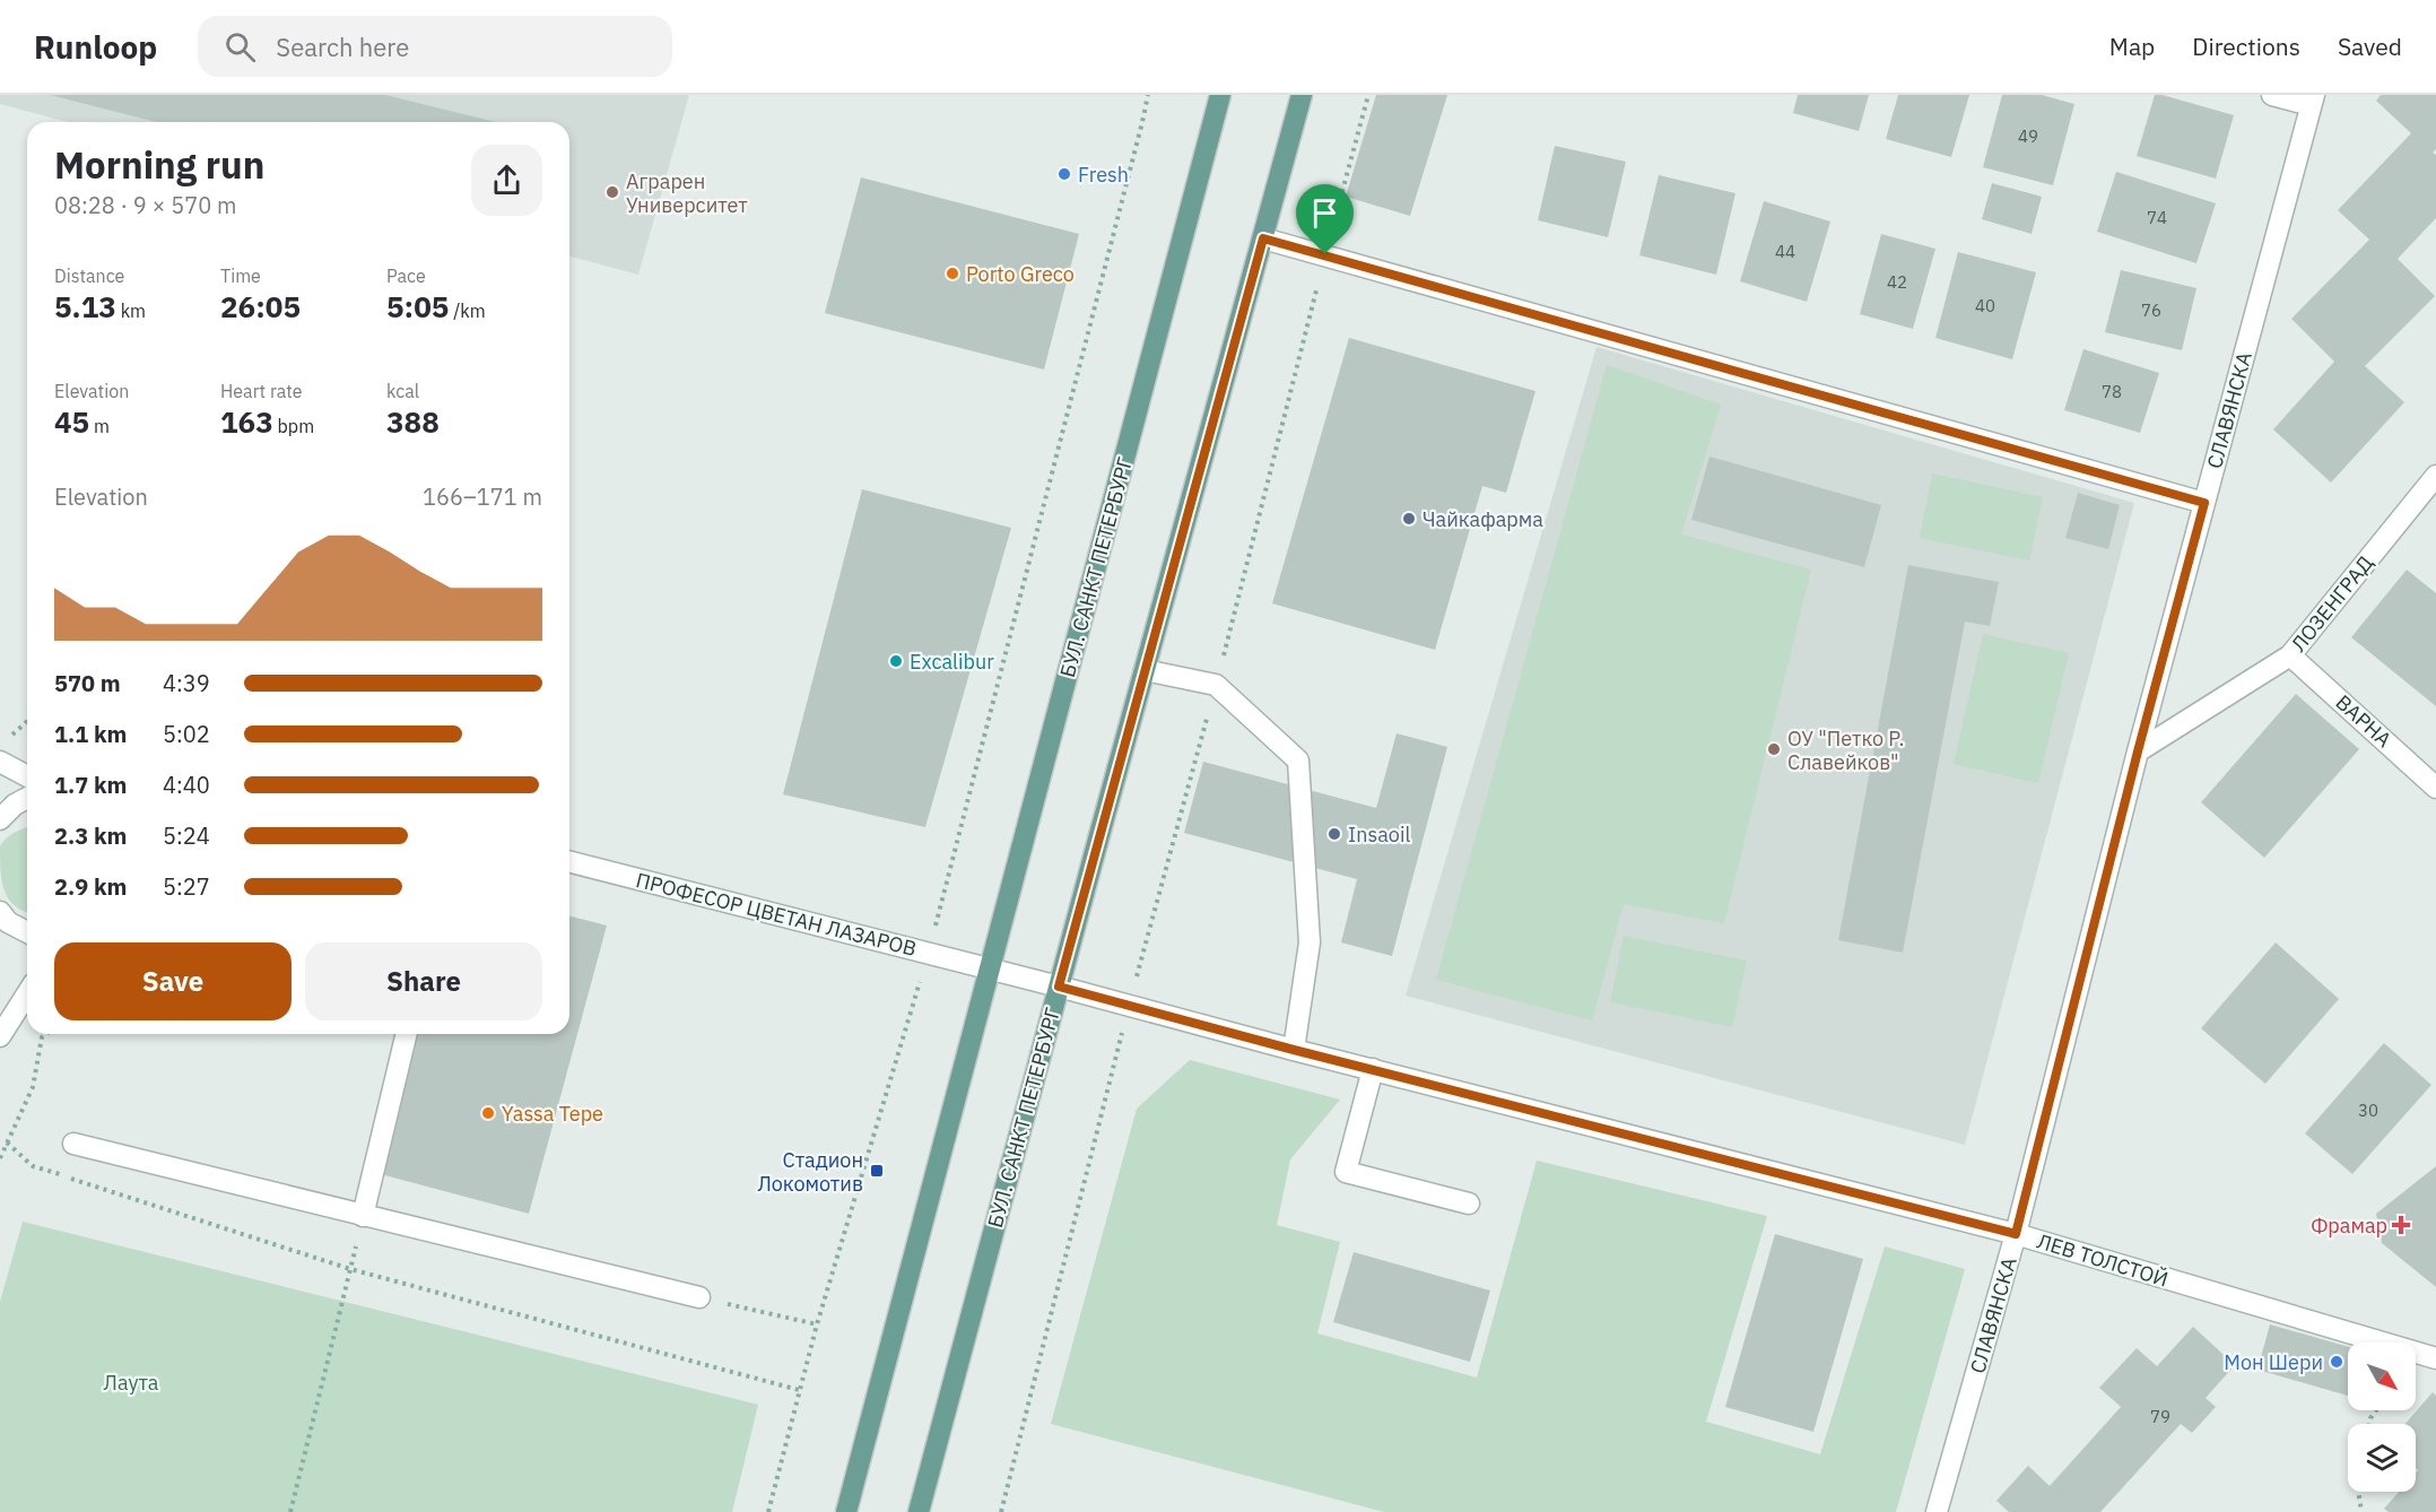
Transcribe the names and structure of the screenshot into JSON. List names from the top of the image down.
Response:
{
  "streets": {
    "main road": ["БУЛ. САНКТ ПЕТЕРБУРГ"],
    "street": [
      "СЛАВЯНСКА",
      "ЛОЗЕНГРАД",
      "ВАРНА",
      "ПРОФЕСОР ЦВЕТАН ЛАЗАРОВ",
      "ЛЕВ ТОЛСТОЙ"
    ]
  },
  "crossings": [
    ["СЛАВЯНСКА", "ЛОЗЕНГРАД"],
    ["СЛАВЯНСКА", "ЛЕВ ТОЛСТОЙ"],
    ["БУЛ. САНКТ ПЕТЕРБУРГ", "ПРОФЕСОР ЦВЕТАН ЛАЗАРОВ"],
    ["ЛОЗЕНГРАД", "ВАРНА"],
    ["ПРОФЕСОР ЦВЕТАН ЛАЗАРОВ", "ЛЕВ ТОЛСТОЙ"]
  ],
  "parks": ["Лаута"],
  "places": {
    "other": [
      "Fresh",
      "Аграрен Университет",
      "Porto Greco",
      "Чайкафарма",
      "Excalibur",
      "ОУ \"Петко Р. Славейков\"",
      "Insaoil",
      "Yassa Tepe",
      "Мон Шери"
    ],
    "transit": ["Стадион Локомотив"],
    "health": ["Фрамар"]
  },
  "house_numbers": [
    "49",
    "74",
    "44",
    "42",
    "40",
    "76",
    "78",
    "30",
    "79"
  ],
  "north": "bottom right",
  "page": {
    "header": "Runloop",
    "search": "Search here",
    "nav": ["Map", "Directions", "Saved"],
    "heading": ["Morning run", "08:28 · 9 × 570 m"],
    "stats": [
      ["Distance", "5.13 km"],
      ["Time", "26:05"],
      ["Pace", "5:05 /km"],
      ["Elevation", "45 m"],
      ["Heart rate", "163 bpm"],
      ["kcal", "388"]
    ],
    "chart": ["Elevation", "166–171 m"],
    "list": [
      {
        "name": "570 m",
        "note": "4:39"
      },
      {
        "name": "1.1 km",
        "note": "5:02"
      },
      {
        "name": "1.7 km",
        "note": "4:40"
      },
      {
        "name": "2.3 km",
        "note": "5:24"
      },
      {
        "name": "2.9 km",
        "note": "5:27"
      }
    ],
    "buttons": ["Save", "Share"]
  }
}
